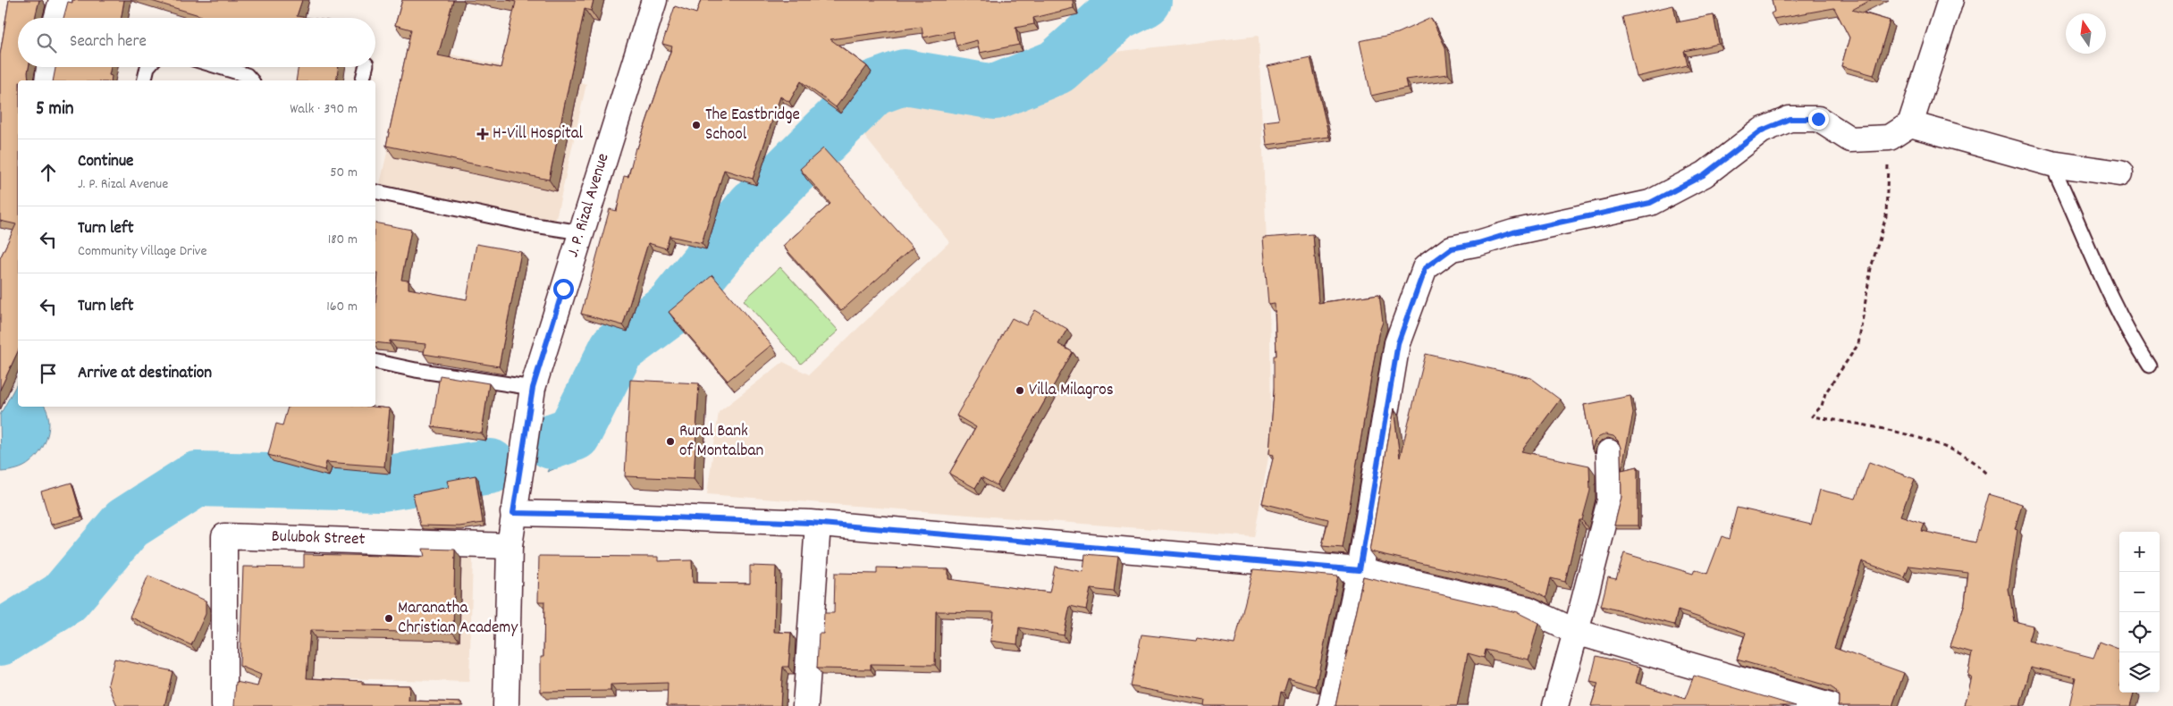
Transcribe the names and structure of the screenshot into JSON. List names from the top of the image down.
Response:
{
  "streets": {
    "street": ["J. P. Rizal Avenue", "Bulubok Street"]
  },
  "crossings": [
    ["J. P. Rizal Avenue", "Bulubok Street"]
  ],
  "places": {
    "other": [
      "The Eastbridge School",
      "Villa Milagros",
      "Rural Bank of Montalban",
      "Maranatha Christian Academy"
    ],
    "health": ["H-Vill Hospital"]
  },
  "north": "top",
  "page": {
    "search": "Search here",
    "heading": ["5 min", "Walk · 390 m"],
    "list": [
      ["Continue", "J. P. Rizal Avenue", "50 m"],
      ["Turn left", "Community Village Drive", "180 m"],
      ["Turn left", "160 m"],
      "Arrive at destination"
    ],
    "map_buttons": ["+", "−"]
  }
}
